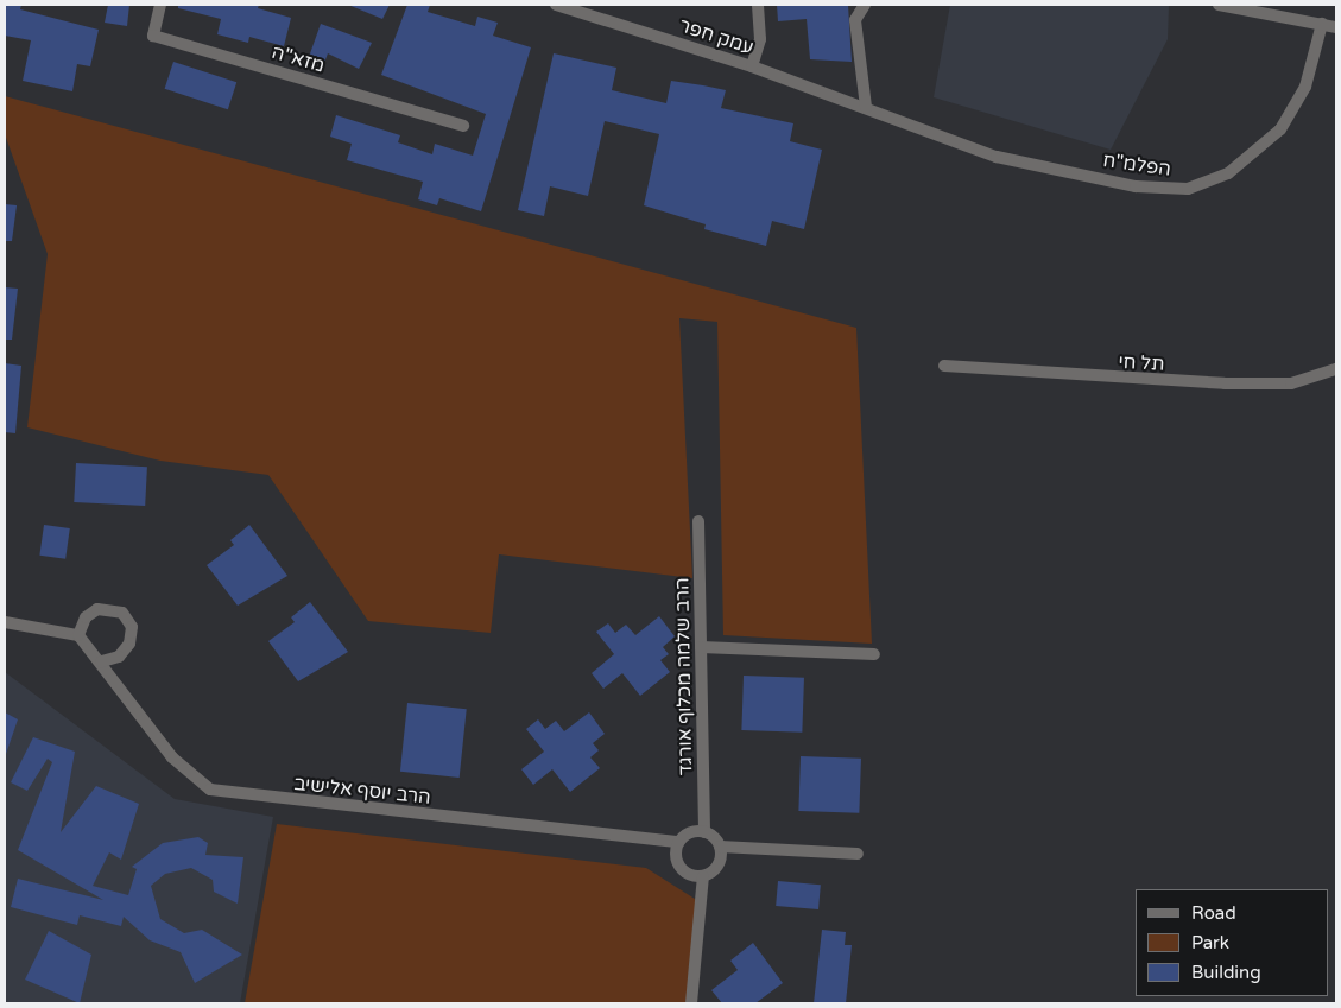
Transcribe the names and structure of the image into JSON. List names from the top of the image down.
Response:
{
  "streets": {
    "street": [
      "עמק חפר",
      "מזא\"ה",
      "הפלמ\"ח",
      "תל חי",
      "הרב שלמה מכלוף אורגד",
      "הרב יוסף אלישיב"
    ]
  },
  "crossings": [
    ["עמק חפר", "הפלמ\"ח"],
    ["הרב שלמה מכלוף אורגד", "הרב יוסף אלישיב"]
  ],
  "legend": ["Road", "Park", "Building"]
}
